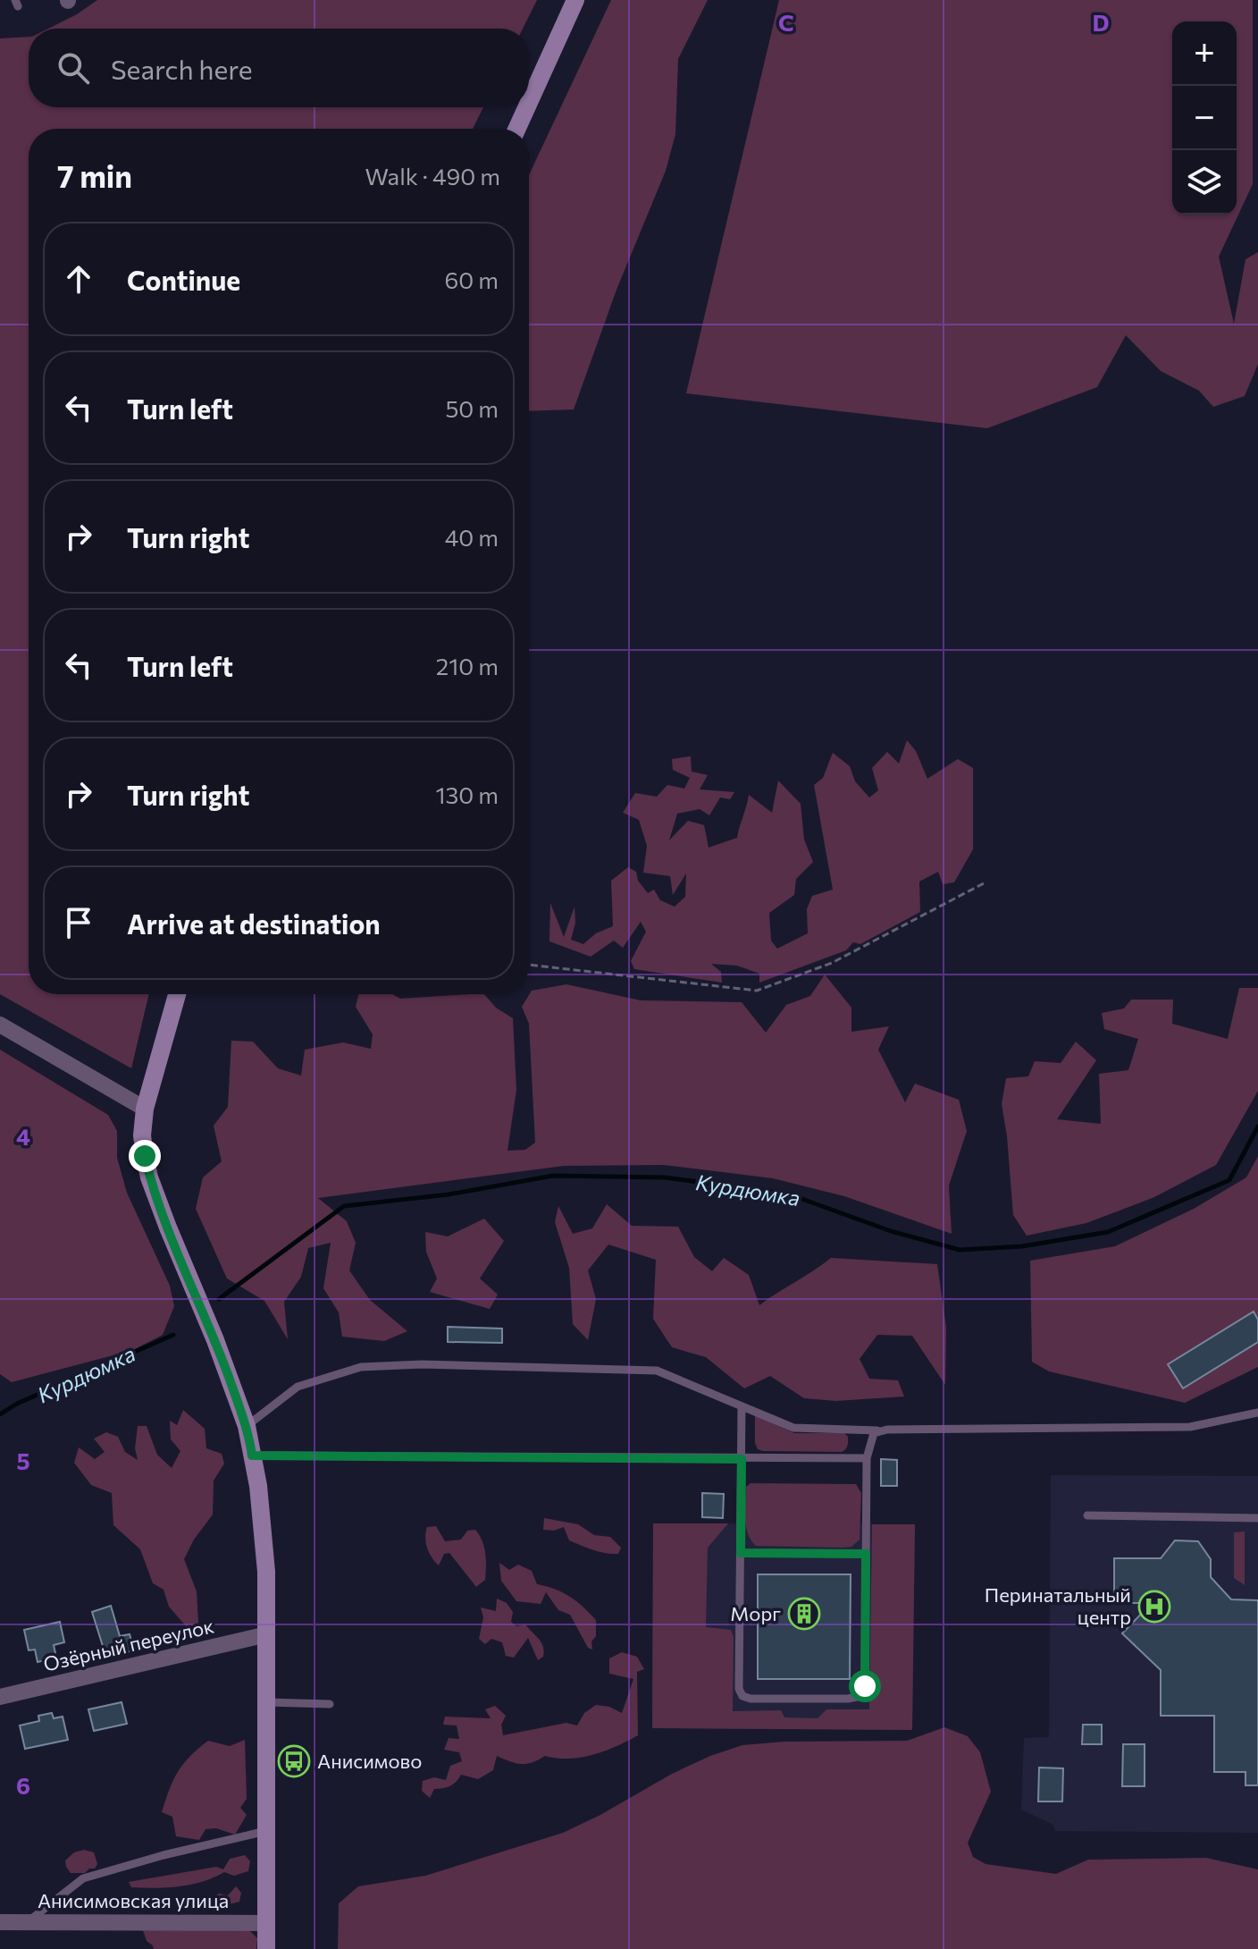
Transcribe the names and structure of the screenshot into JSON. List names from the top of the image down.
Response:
{
  "streets": {
    "street": ["Озёрный переулок", "Анисимовская улица"]
  },
  "water": ["Курдюмка"],
  "places": {
    "hospital": ["Перинатальный центр"],
    "building": ["Морг"],
    "bus stop": ["Анисимово"]
  },
  "page": {
    "map_buttons": ["+", "−"],
    "search": "Search here",
    "heading": ["7 min", "Walk · 490 m"],
    "list": [
      ["Continue", "60 m"],
      ["Turn left", "50 m"],
      ["Turn right", "40 m"],
      ["Turn left", "210 m"],
      ["Turn right", "130 m"],
      "Arrive at destination"
    ]
  },
  "grid": {
    "columns": ["C", "D"],
    "rows": ["4", "5", "6"]
  }
}
